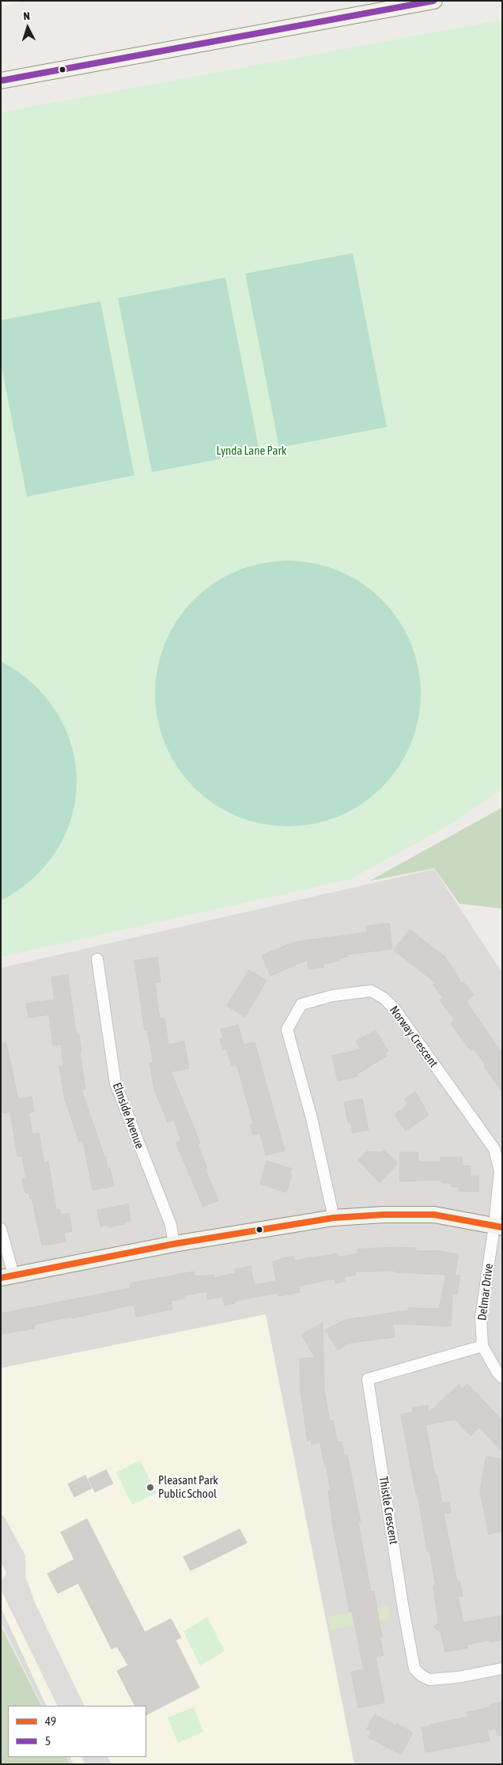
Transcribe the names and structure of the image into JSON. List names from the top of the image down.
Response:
{
  "streets": {
    "street": [
      "Norway Crescent",
      "Elmside Avenue",
      "Delmar Drive",
      "Thistle Crescent"
    ]
  },
  "crossings": [
    ["Norway Crescent", "Delmar Drive"],
    ["Delmar Drive", "Thistle Crescent"]
  ],
  "parks": ["Lynda Lane Park"],
  "places": ["Pleasant Park Public School"],
  "lines": ["transit line 5", "transit line 49"],
  "legend": ["49", "5"],
  "north": "top"
}
